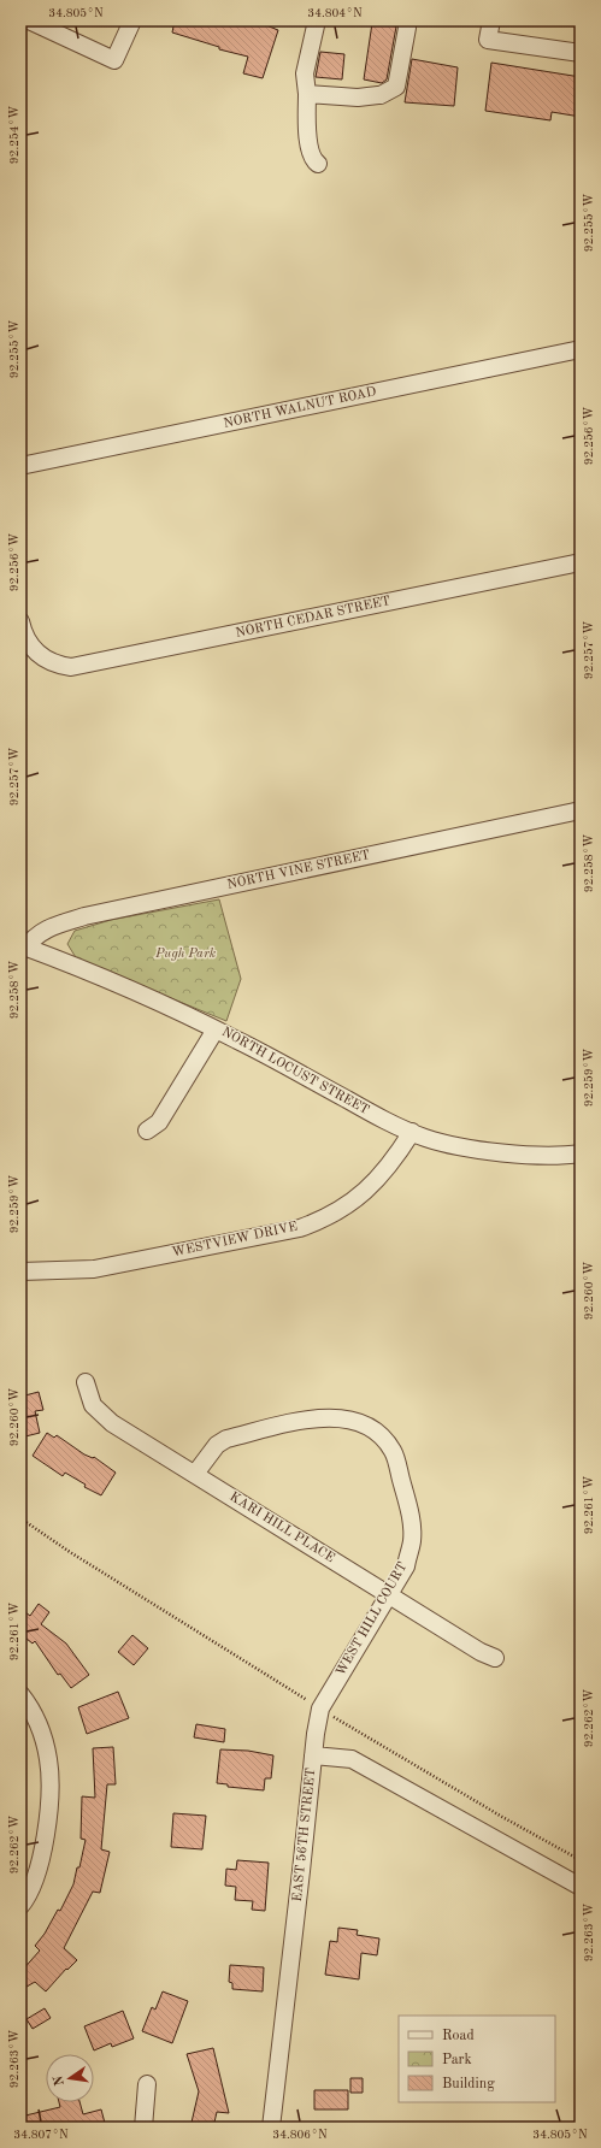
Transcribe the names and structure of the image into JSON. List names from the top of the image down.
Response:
{
  "streets": {
    "street": [
      "NORTH WALNUT ROAD",
      "NORTH CEDAR STREET",
      "NORTH VINE STREET",
      "NORTH LOCUST STREET",
      "WESTVIEW DRIVE",
      "KARI HILL PLACE",
      "WEST HILL COURT",
      "EAST 56TH STREET"
    ]
  },
  "crossings": [
    ["NORTH VINE STREET", "NORTH LOCUST STREET"],
    ["NORTH LOCUST STREET", "WESTVIEW DRIVE"],
    ["KARI HILL PLACE", "WEST HILL COURT"],
    ["WEST HILL COURT", "EAST 56TH STREET"]
  ],
  "parks": ["Pugh Park"],
  "legend": ["Road", "Park", "Building"],
  "north": "left",
  "coordinates": [
    "34.805°N",
    "34.804°N",
    "92.254°W",
    "92.255°W",
    "92.256°W",
    "92.257°W",
    "92.258°W",
    "92.259°W",
    "92.260°W",
    "92.261°W",
    "92.262°W",
    "92.263°W",
    "34.807°N",
    "34.806°N"
  ]
}
